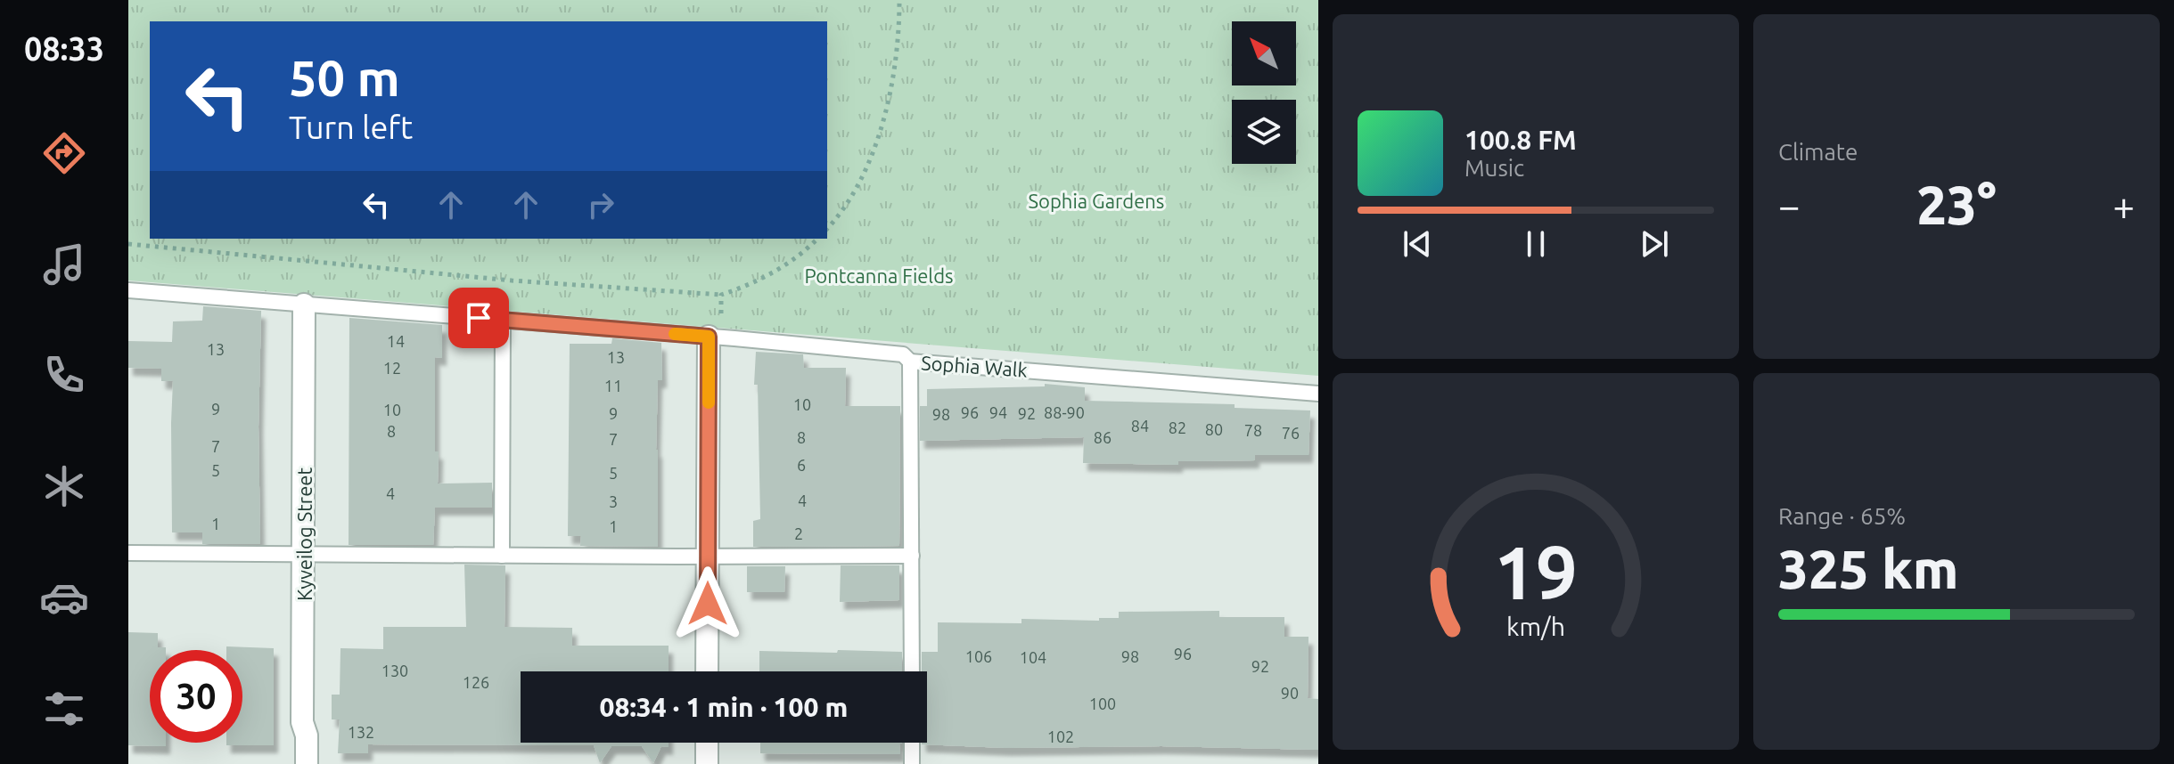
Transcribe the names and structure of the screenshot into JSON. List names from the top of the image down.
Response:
{
  "streets": {
    "street": ["Kyveilog Street"],
    "lane": ["Sophia Walk"]
  },
  "parks": ["Sophia Gardens", "Pontcanna Fields"],
  "house_numbers": [
    "14",
    "13",
    "13",
    "12",
    "11",
    "10",
    "9",
    "10",
    "96",
    "94",
    "88-90",
    "9",
    "92",
    "98",
    "84",
    "82",
    "80",
    "78",
    "8",
    "76",
    "8",
    "86",
    "7",
    "7",
    "6",
    "5",
    "5",
    "4",
    "4",
    "3",
    "1",
    "1",
    "2",
    "96",
    "106",
    "98",
    "104",
    "92",
    "130",
    "126",
    "90",
    "100",
    "132",
    "102"
  ],
  "north": "top left",
  "page": {
    "tabs": "08:33",
    "tile": [
      "Climate",
      ["Range · 65%", "325 km"]
    ],
    "turn": ["50 m", "Turn left"],
    "song": ["100.8 FM", "Music"],
    "heat": ["−", "23°", "+"],
    "limit": "30",
    "trip": "08:34 · 1 min · 100 m",
    "gauge": ["19", "km/h"]
  }
}
